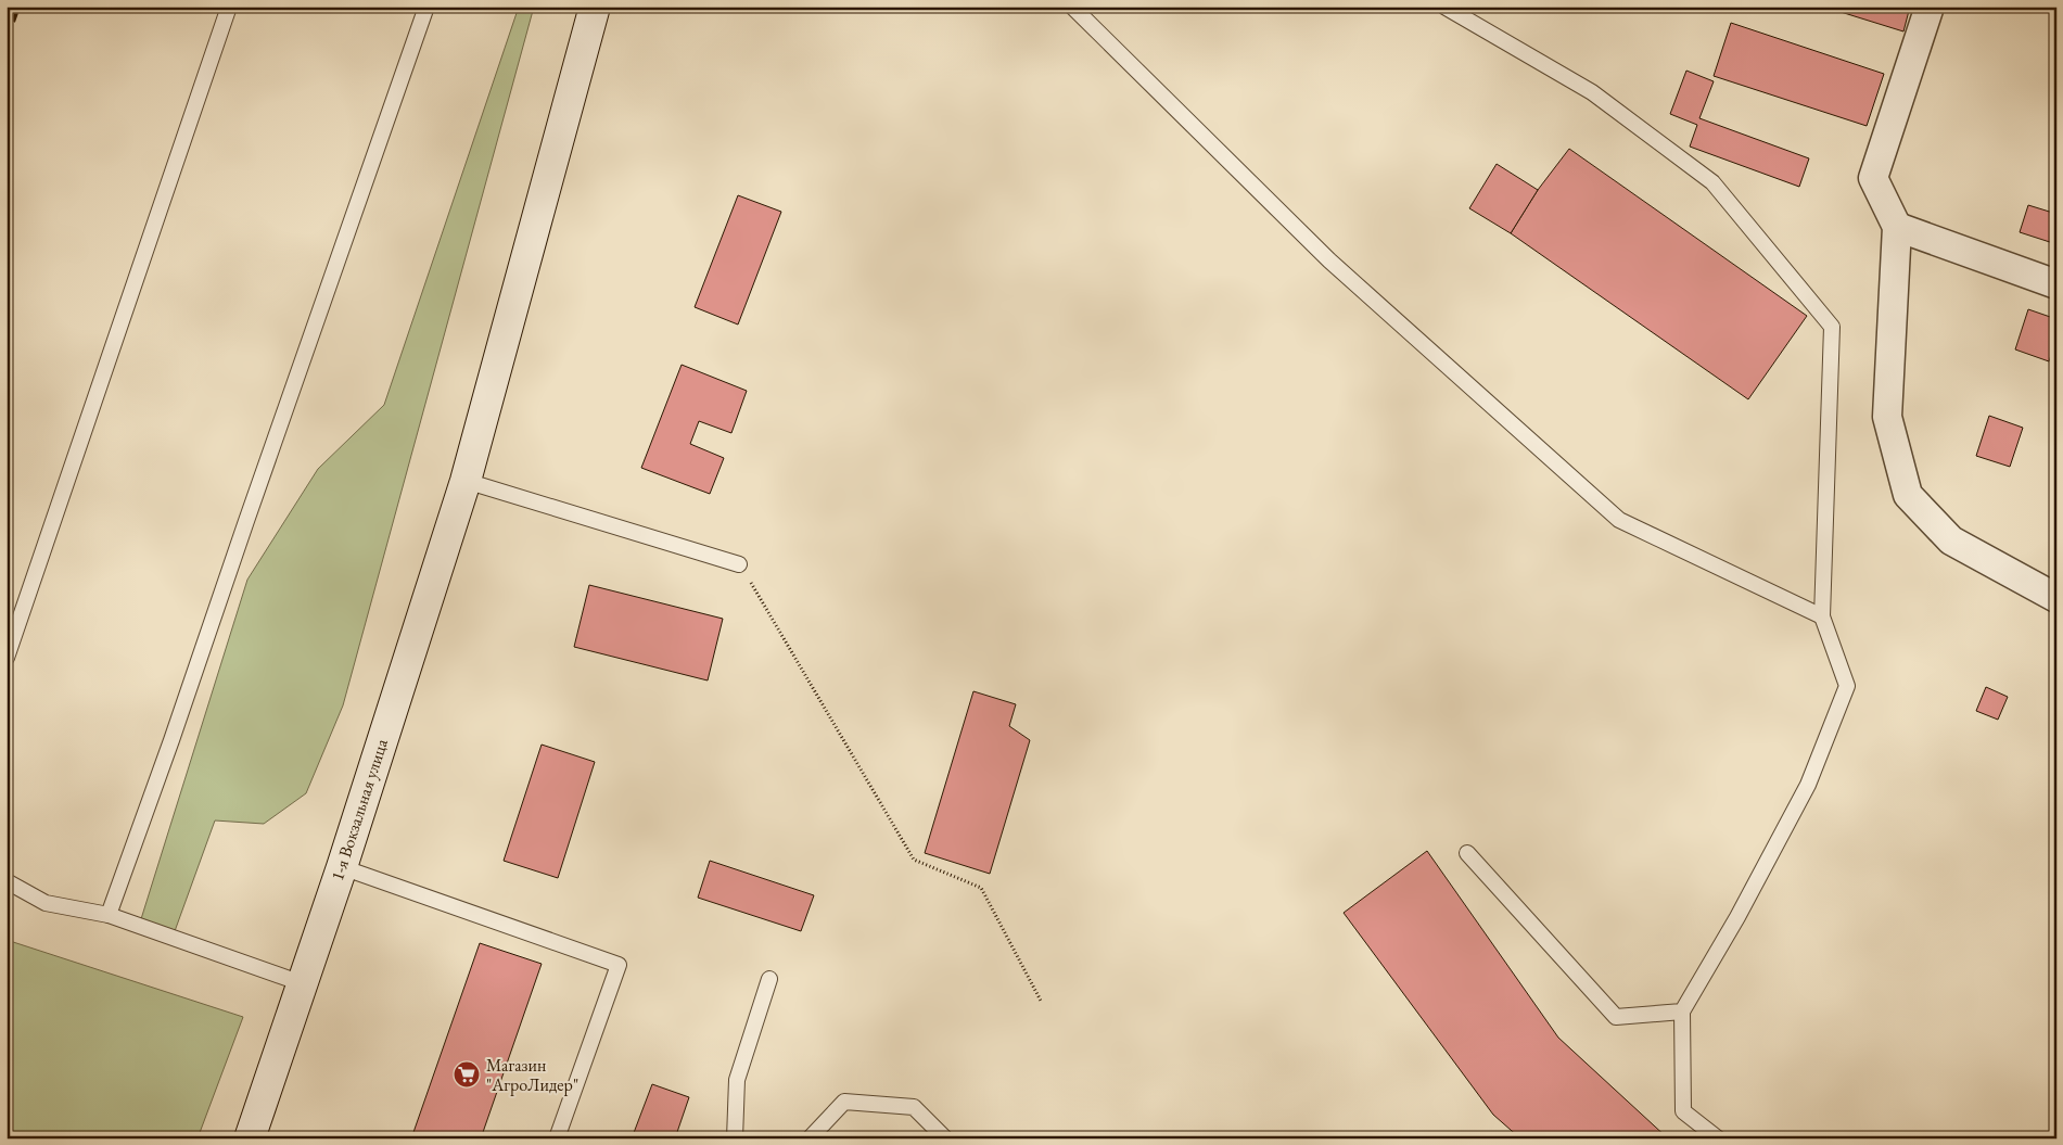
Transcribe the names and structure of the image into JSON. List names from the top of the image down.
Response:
{
  "streets": {
    "main road": ["1-я Вокзальная улица"]
  },
  "places": {
    "supermarket": ["Магазин \"АгроЛидер\""]
  }
}
